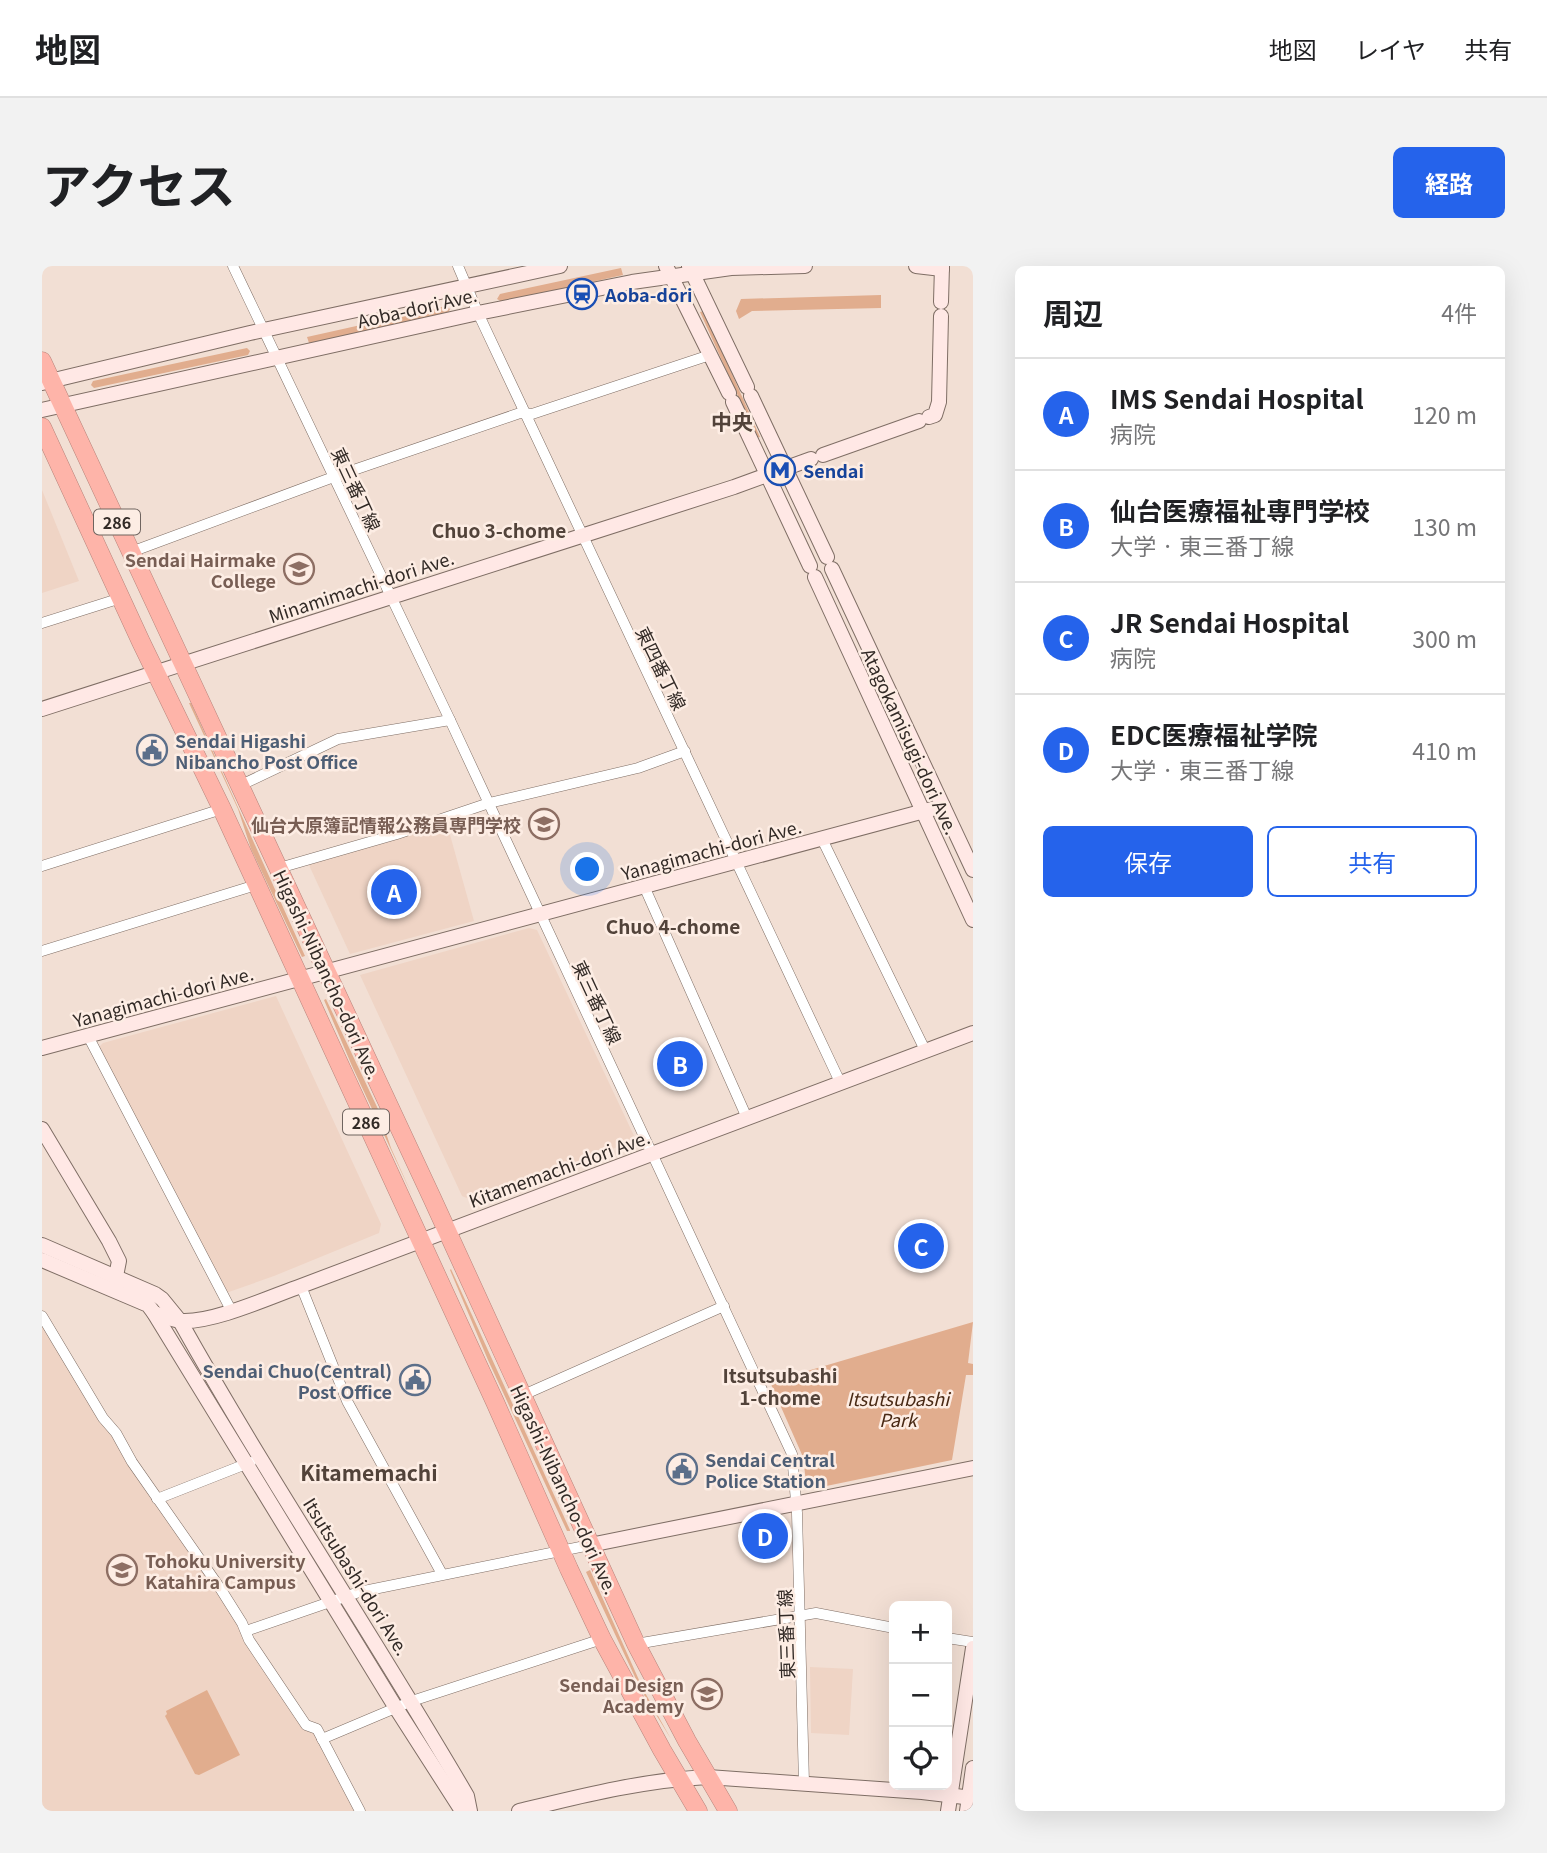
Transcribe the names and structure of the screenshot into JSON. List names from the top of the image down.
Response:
{
  "streets": {
    "highway": ["286", "Higashi-Nibancho-dori Ave."],
    "street": [
      "Aoba-dori Ave.",
      "東三番丁線",
      "Minamimachi-dori Ave.",
      "東四番丁線",
      "Atagokamisugi-dori Ave.",
      "Yanagimachi-dori Ave.",
      "Kitamemachi-dori Ave.",
      "Itsutsubashi-dori Ave."
    ]
  },
  "crossings": [
    ["Aoba-dori Ave.", "東三番丁線"],
    ["Aoba-dori Ave.", "東四番丁線"],
    ["Aoba-dori Ave.", "Atagokamisugi-dori Ave."],
    ["Aoba-dori Ave.", "Higashi-Nibancho-dori Ave."],
    ["東三番丁線", "Minamimachi-dori Ave."],
    ["東三番丁線", "Yanagimachi-dori Ave."],
    ["東三番丁線", "Kitamemachi-dori Ave."],
    ["Minamimachi-dori Ave.", "東四番丁線"],
    ["Minamimachi-dori Ave.", "Atagokamisugi-dori Ave."],
    ["Minamimachi-dori Ave.", "Higashi-Nibancho-dori Ave."],
    ["東四番丁線", "Yanagimachi-dori Ave."],
    ["東四番丁線", "Kitamemachi-dori Ave."],
    ["Atagokamisugi-dori Ave.", "Yanagimachi-dori Ave."],
    ["Yanagimachi-dori Ave.", "Higashi-Nibancho-dori Ave."],
    ["Higashi-Nibancho-dori Ave.", "Kitamemachi-dori Ave."],
    ["Kitamemachi-dori Ave.", "Itsutsubashi-dori Ave."]
  ],
  "districts": [
    "中央",
    "Chuo 3-chome",
    "Chuo 4-chome",
    "Itsutsubashi 1-chome",
    "Kitamemachi"
  ],
  "parks": ["Itsutsubashi Park"],
  "places": {
    "station": ["Aoba-dōri"],
    "metro station": ["Sendai"],
    "school or university": [
      "Sendai Hairmake College",
      "仙台大原簿記情報公務員専門学校",
      "Tohoku University Katahira Campus",
      "Sendai Design Academy"
    ],
    "public building": ["Sendai Higashi Nibancho Post Office", "Sendai Chuo(Central) Post Office", "Sendai Central Police Station"]
  },
  "page": {
    "header": "地図",
    "nav": ["地図", "レイヤ", "共有"],
    "title": "アクセス",
    "buttons": [
      "経路",
      ["保存", "共有"]
    ],
    "heading": ["周辺", "4件"],
    "list": [
      {
        "mark": "A",
        "name": "IMS Sendai Hospital",
        "note": "病院",
        "value": "120 m"
      },
      {
        "mark": "B",
        "name": "仙台医療福祉専門学校",
        "note": "大学 · 東三番丁線",
        "value": "130 m"
      },
      {
        "mark": "C",
        "name": "JR Sendai Hospital",
        "note": "病院",
        "value": "300 m"
      },
      {
        "mark": "D",
        "name": "EDC医療福祉学院",
        "note": "大学 · 東三番丁線",
        "value": "410 m"
      }
    ],
    "pins": [
      "A",
      "B",
      "C",
      "D"
    ],
    "map_buttons": ["+", "−"]
  }
}
